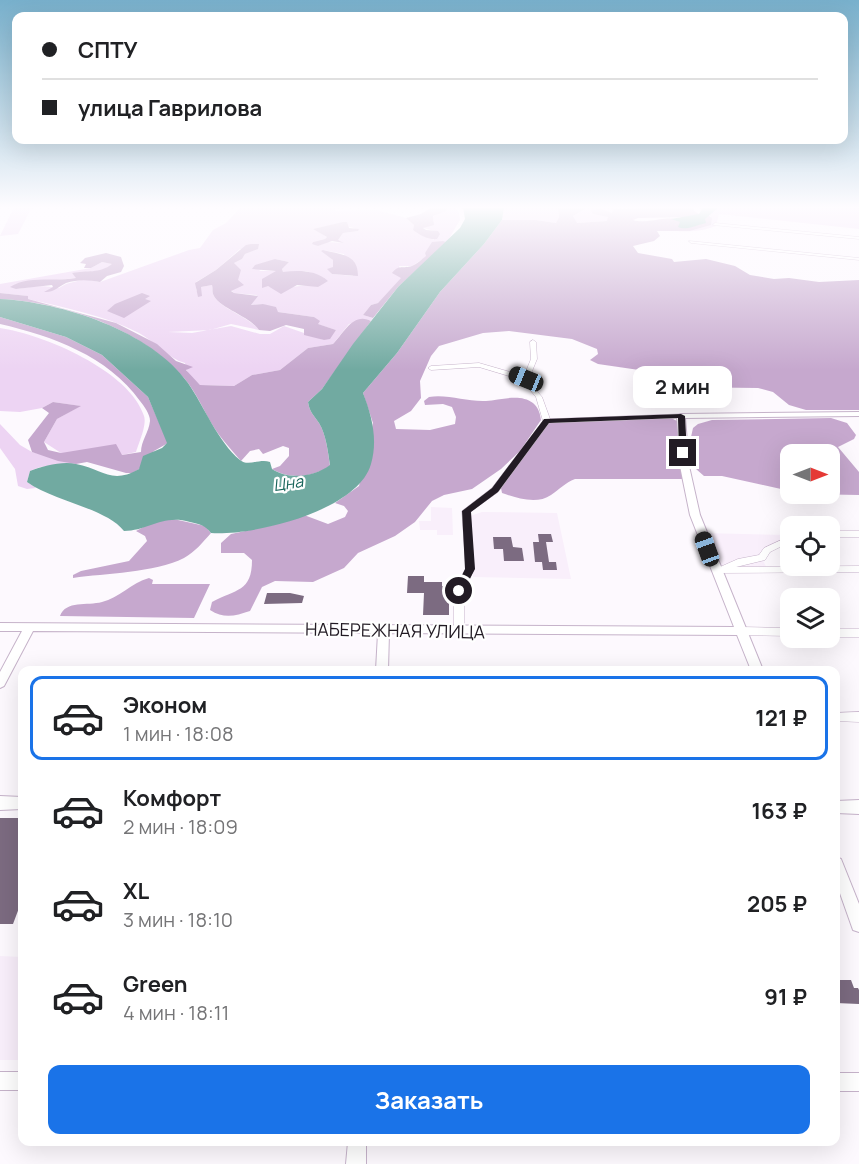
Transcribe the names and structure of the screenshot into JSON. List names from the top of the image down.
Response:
{
  "streets": {
    "street": ["НАБЕРЕЖНАЯ УЛИЦА"]
  },
  "water": ["Цна"],
  "north": "right",
  "page": {
    "banner": ["СПТУ", "улица Гаврилова"],
    "bubble": "2 мин",
    "list": [
      {
        "name": "Эконом",
        "note": "1 мин · 18:08",
        "value": "121 ₽"
      },
      {
        "name": "Комфорт",
        "note": "2 мин · 18:09",
        "value": "163 ₽"
      },
      {
        "name": "XL",
        "note": "3 мин · 18:10",
        "value": "205 ₽"
      },
      {
        "name": "Green",
        "note": "4 мин · 18:11",
        "value": "91 ₽"
      }
    ],
    "buttons": "Заказать"
  }
}
